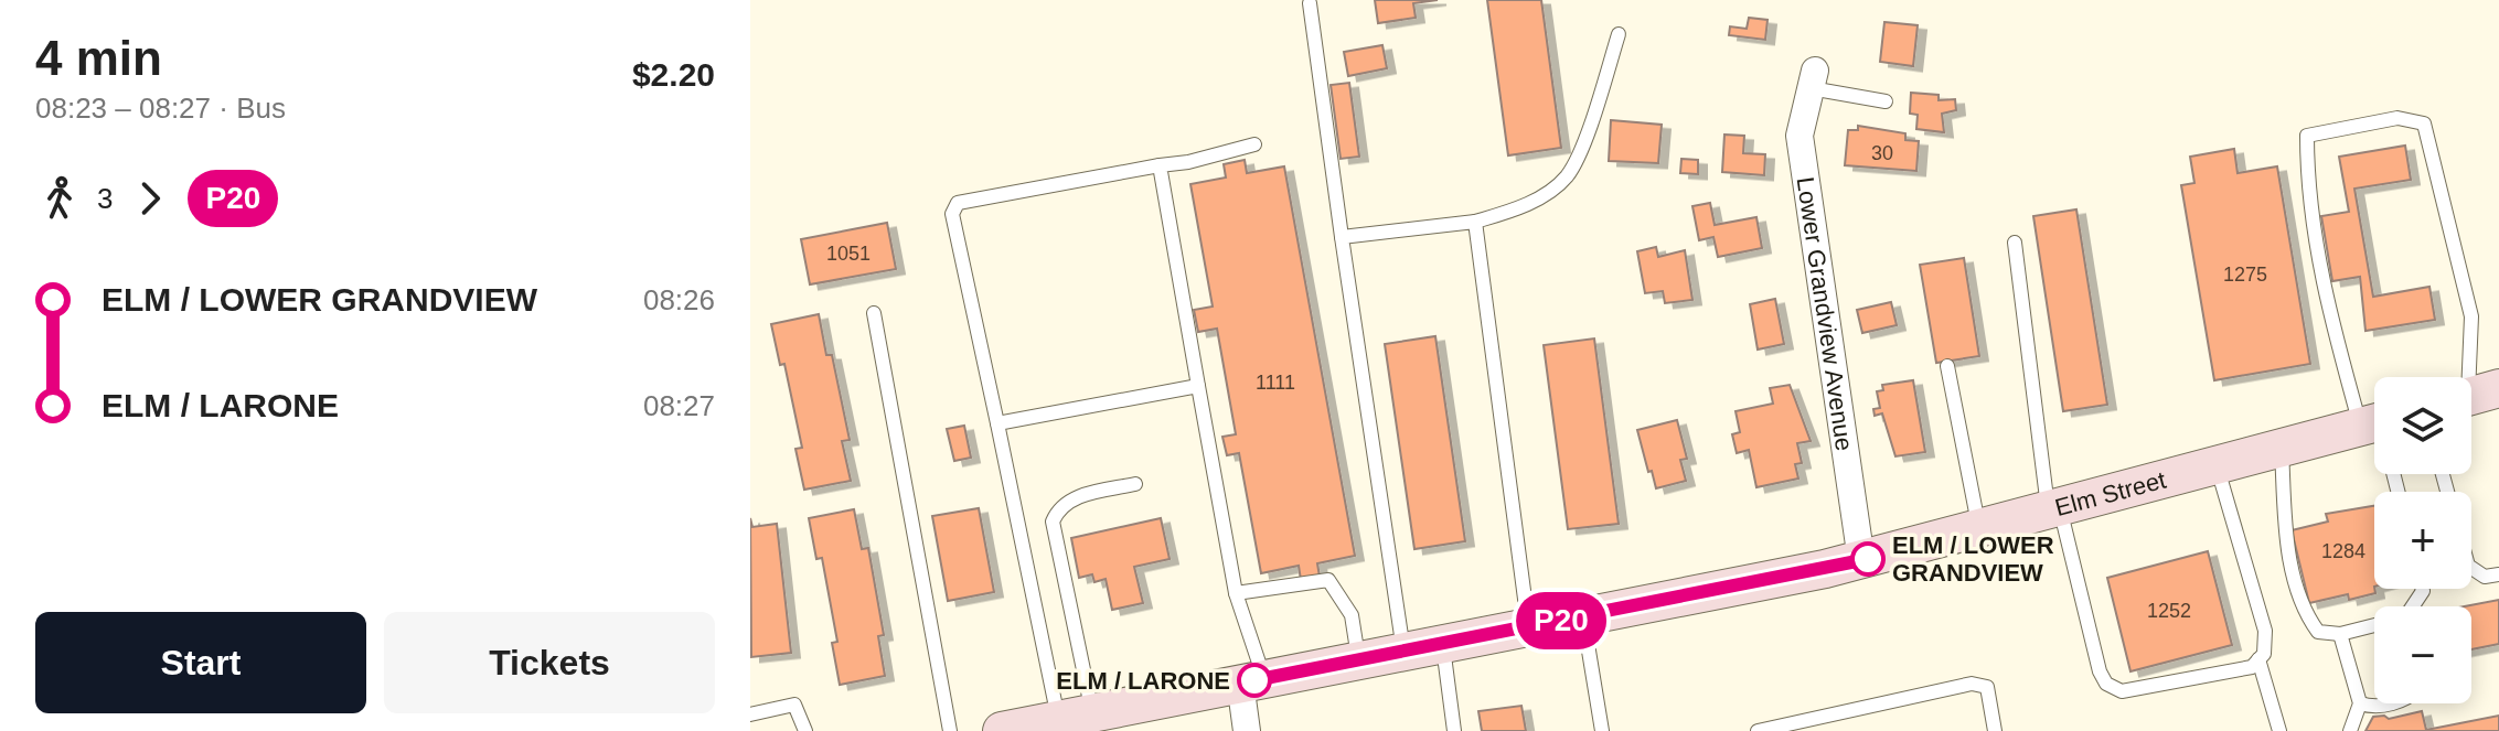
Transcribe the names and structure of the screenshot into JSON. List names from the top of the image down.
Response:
{
  "streets": {
    "main road": ["Elm Street"],
    "street": ["Lower Grandview Avenue"]
  },
  "crossings": [
    ["Lower Grandview Avenue", "Elm Street"]
  ],
  "places": ["ELM / LOWER GRANDVIEW", "ELM / LARONE"],
  "lines": ["bus line P20"],
  "house_numbers": [
    "30",
    "1051",
    "1275",
    "1111",
    "1284",
    "1252"
  ],
  "page": {
    "heading": ["4 min", "08:23 – 08:27 · Bus", "$2.20"],
    "on_map": "P20",
    "legs": ["3", "P20"],
    "list": [
      {
        "name": "ELM / LOWER GRANDVIEW",
        "value": "08:26"
      },
      {
        "name": "ELM / LARONE",
        "value": "08:27"
      }
    ],
    "map_buttons": ["+", "−"],
    "buttons": ["Start", "Tickets"]
  }
}
